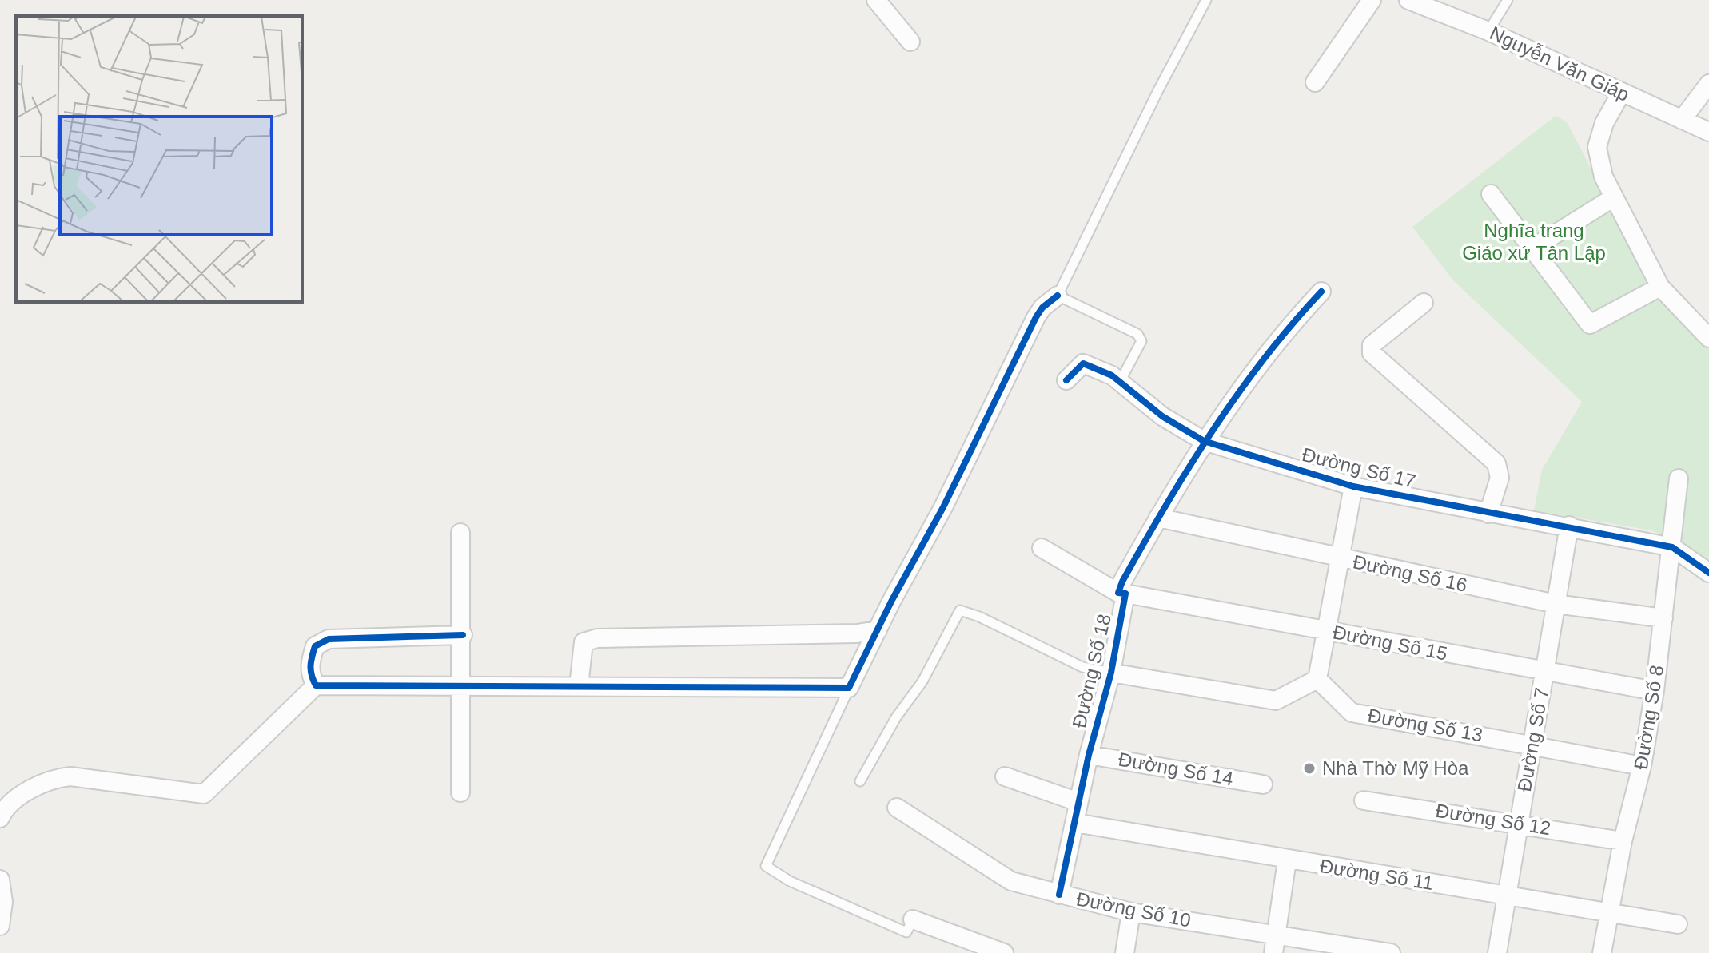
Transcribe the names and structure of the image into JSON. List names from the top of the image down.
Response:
{
  "streets": {
    "street": [
      "Nguyễn Văn Giáp",
      "Đường Số 17",
      "Đường Số 16",
      "Đường Số 15",
      "Đường Số 18",
      "Đường Số 8",
      "Đường Số 13",
      "Đường Số 7",
      "Đường Số 14",
      "Đường Số 12",
      "Đường Số 11",
      "Đường Số 10"
    ]
  },
  "crossings": [
    ["Đường Số 17", "Đường Số 18"],
    ["Đường Số 17", "Đường Số 8"],
    ["Đường Số 17", "Đường Số 7"],
    ["Đường Số 16", "Đường Số 18"],
    ["Đường Số 16", "Đường Số 8"],
    ["Đường Số 16", "Đường Số 7"],
    ["Đường Số 15", "Đường Số 18"],
    ["Đường Số 15", "Đường Số 8"],
    ["Đường Số 15", "Đường Số 7"],
    ["Đường Số 18", "Đường Số 14"],
    ["Đường Số 18", "Đường Số 11"],
    ["Đường Số 18", "Đường Số 10"],
    ["Đường Số 8", "Đường Số 13"],
    ["Đường Số 8", "Đường Số 12"],
    ["Đường Số 8", "Đường Số 11"],
    ["Đường Số 13", "Đường Số 7"],
    ["Đường Số 7", "Đường Số 12"],
    ["Đường Số 7", "Đường Số 11"]
  ],
  "parks": ["Nghĩa trang Giáo xứ Tân Lập"],
  "places": ["Nhà Thờ Mỹ Hòa"]
}
